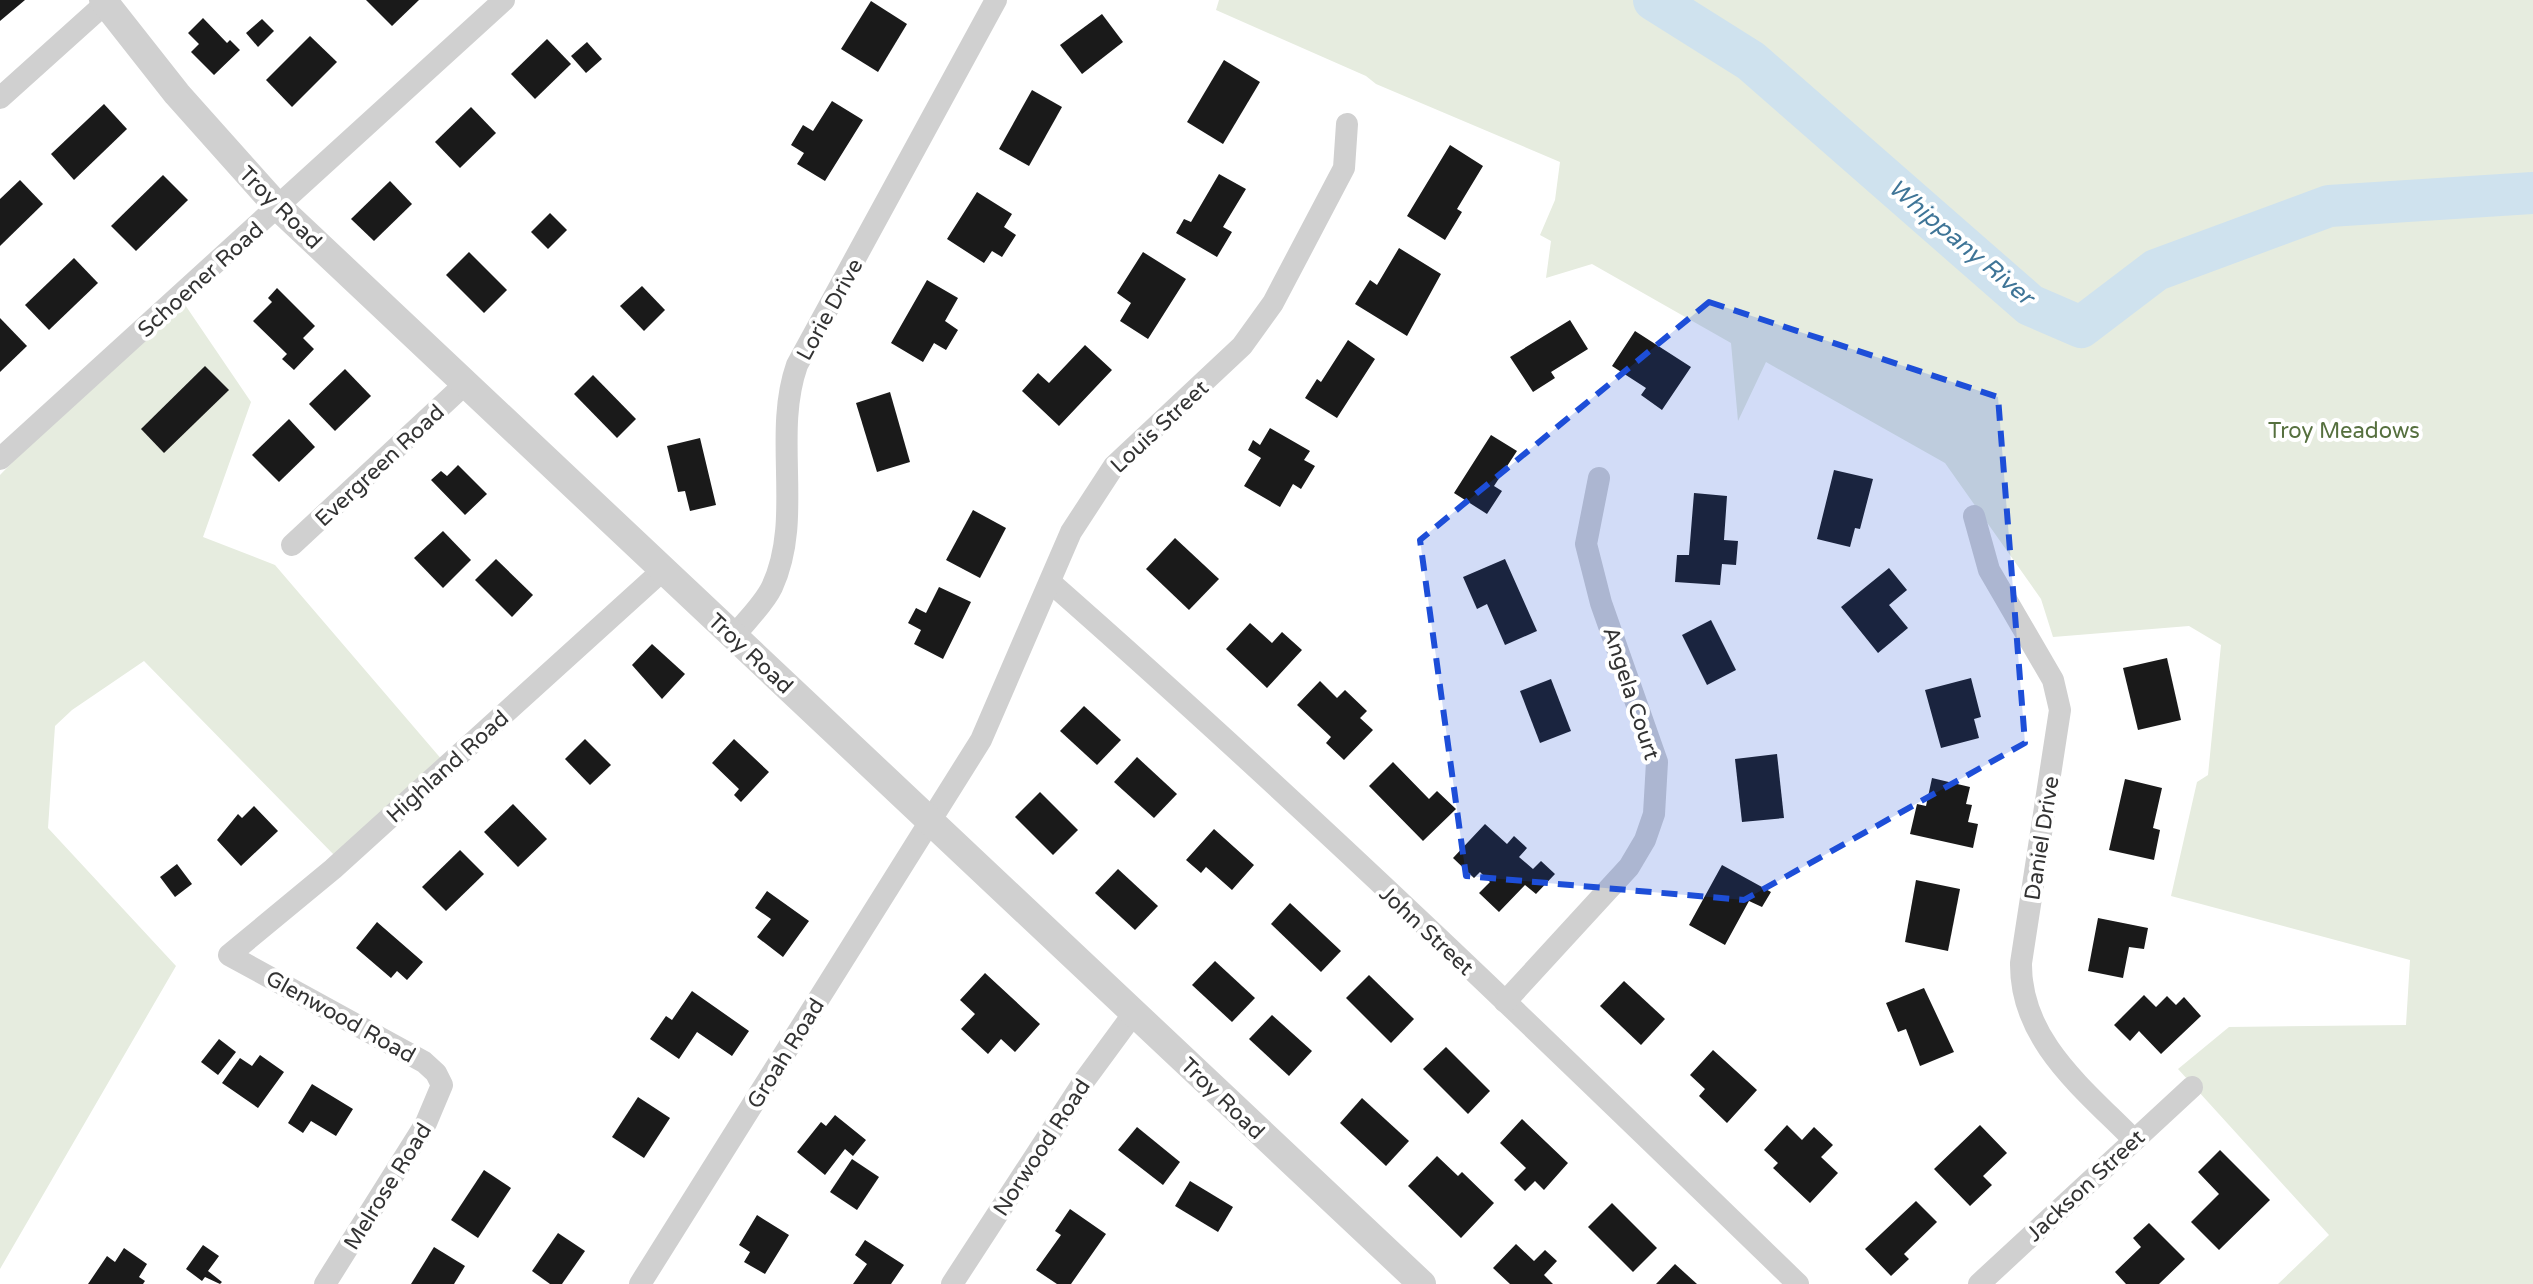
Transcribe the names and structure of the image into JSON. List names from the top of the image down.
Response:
{
  "streets": {
    "street": [
      "Troy Road",
      "Schoener Road",
      "Lorie Drive",
      "Louis Street",
      "Evergreen Road",
      "Angela Court",
      "Highland Road",
      "Daniel Drive",
      "John Street",
      "Glenwood Road",
      "Groah Road",
      "Norwood Road",
      "Jackson Street",
      "Melrose Road"
    ]
  },
  "crossings": [
    ["Troy Road", "Schoener Road"],
    ["Troy Road", "Lorie Drive"],
    ["Troy Road", "Louis Street"],
    ["Troy Road", "Evergreen Road"],
    ["Troy Road", "Highland Road"],
    ["Troy Road", "Groah Road"],
    ["Troy Road", "Norwood Road"],
    ["Louis Street", "John Street"],
    ["Louis Street", "Groah Road"],
    ["Angela Court", "John Street"],
    ["Highland Road", "Glenwood Road"],
    ["Daniel Drive", "Jackson Street"],
    ["Glenwood Road", "Melrose Road"]
  ],
  "water": ["Whippany River"],
  "parks": ["Troy Meadows"]
}
